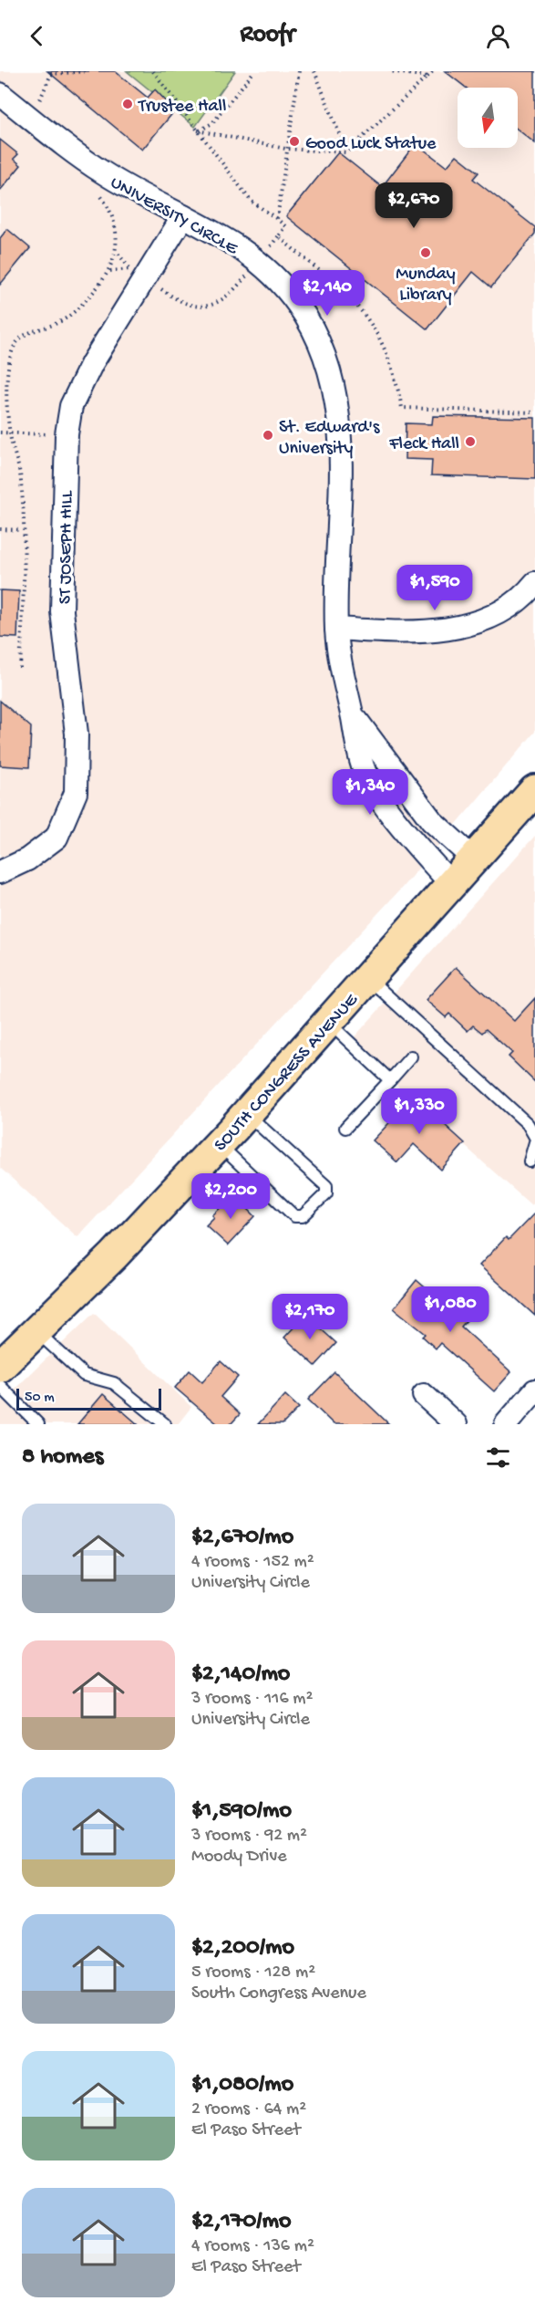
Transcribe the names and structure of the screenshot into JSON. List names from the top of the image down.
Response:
{
  "streets": {
    "main road": ["SOUTH CONGRESS AVENUE"],
    "street": ["UNIVERSITY CIRCLE", "ST JOSEPH HILL"]
  },
  "crossings": [
    ["UNIVERSITY CIRCLE", "ST JOSEPH HILL"],
    ["UNIVERSITY CIRCLE", "SOUTH CONGRESS AVENUE"]
  ],
  "places": [
    "Trustee Hall",
    "Good Luck Statue",
    "Munday Library",
    "St. Edward's University",
    "Fleck Hall"
  ],
  "scale_bar": "50 m",
  "north": "bottom",
  "page": {
    "header": "Roofr",
    "price": [
      "$2,670",
      "$2,140",
      "$1,590",
      "$1,340",
      "$1,330",
      "$2,200",
      "$1,080",
      "$2,170"
    ],
    "scale": "50 m",
    "heading": "8 homes",
    "list": [
      {
        "name": "$2,670/mo",
        "note": "4 rooms · 152 m² · University Circle"
      },
      {
        "name": "$2,140/mo",
        "note": "3 rooms · 116 m² · University Circle"
      },
      {
        "name": "$1,590/mo",
        "note": "3 rooms · 92 m² · Moody Drive"
      },
      {
        "name": "$2,200/mo",
        "note": "5 rooms · 128 m² · South Congress Avenue"
      },
      {
        "name": "$1,080/mo",
        "note": "2 rooms · 64 m² · El Paso Street"
      },
      {
        "name": "$2,170/mo",
        "note": "4 rooms · 136 m² · El Paso Street"
      }
    ]
  }
}
